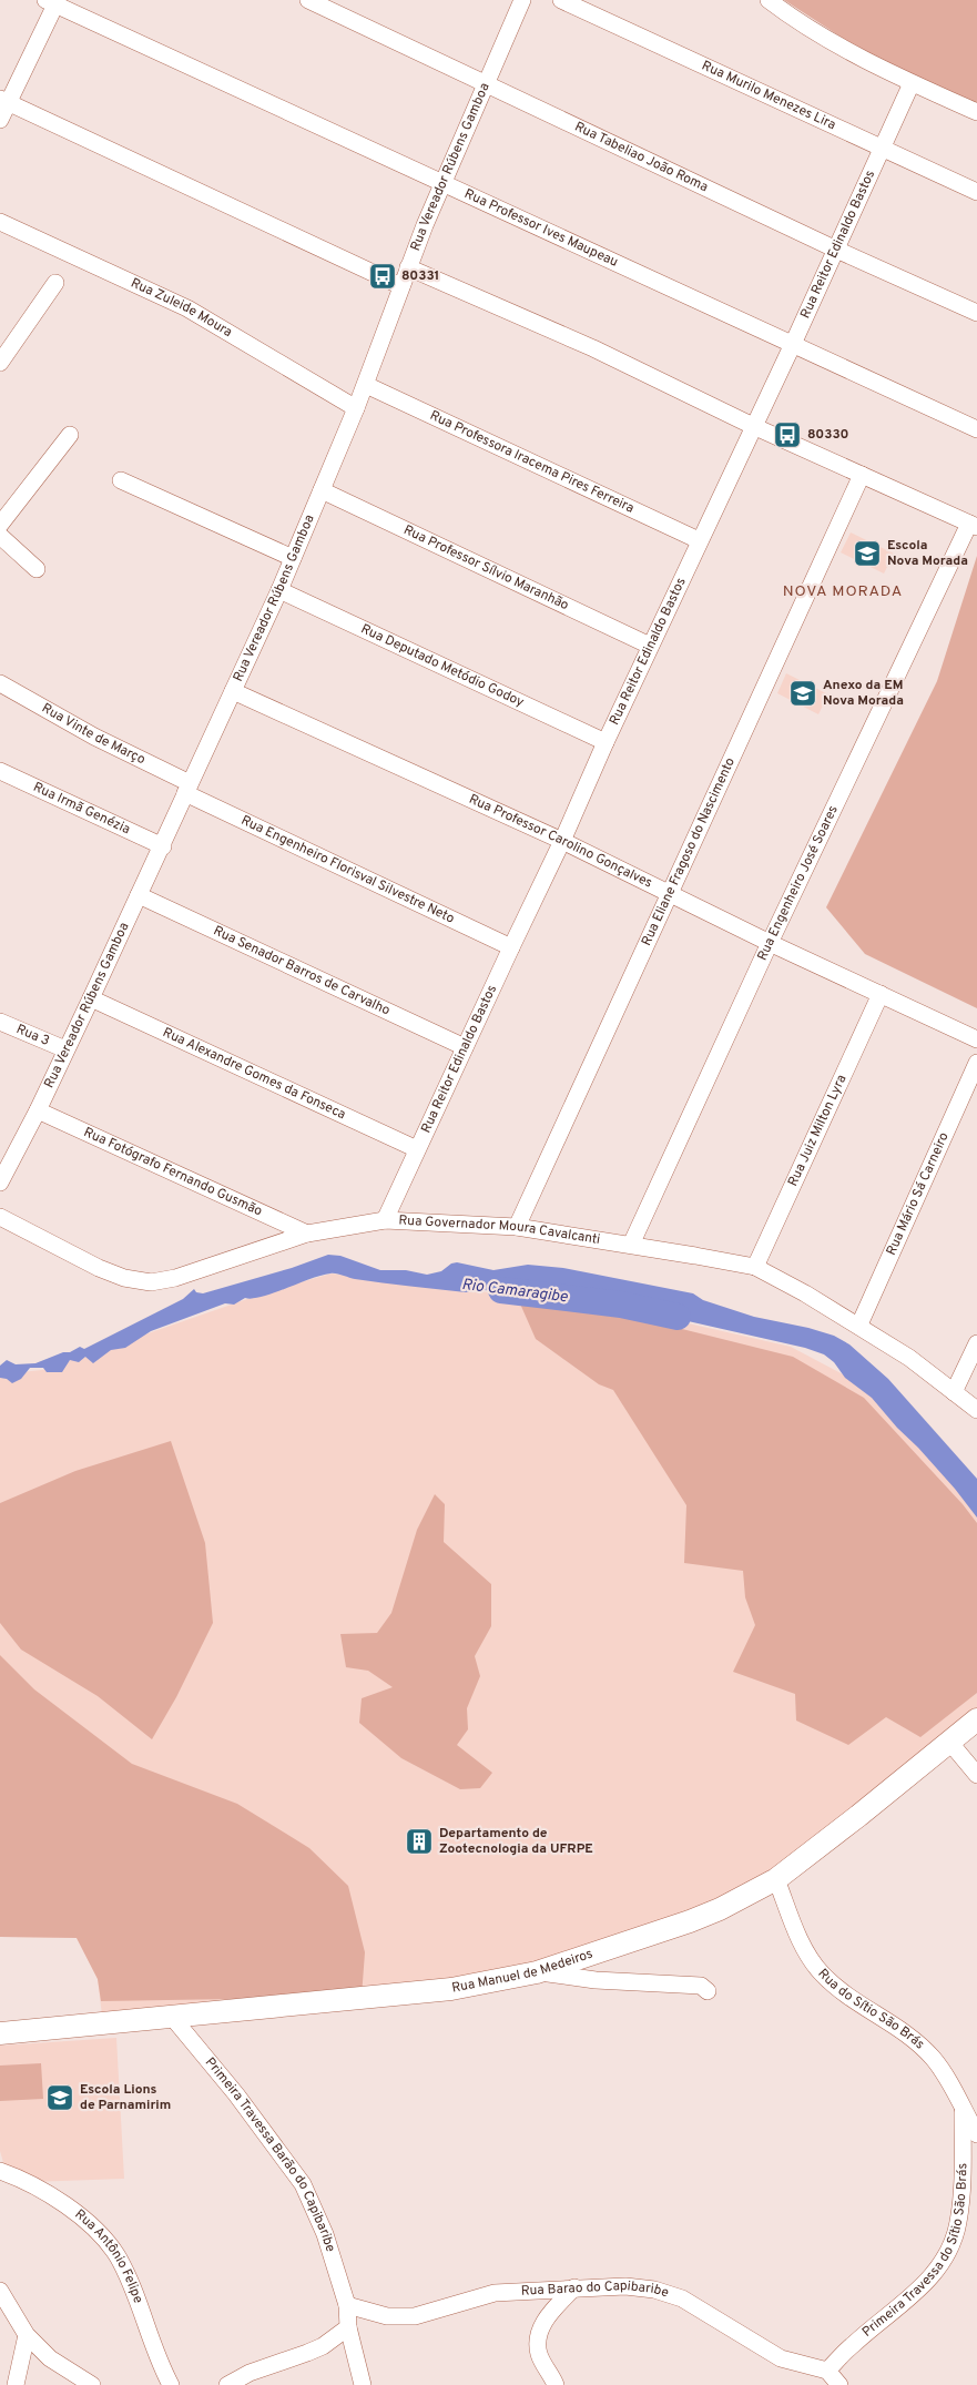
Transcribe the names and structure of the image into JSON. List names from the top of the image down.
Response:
{
  "streets": {
    "main road": ["Rua Manuel de Medeiros"],
    "street": [
      "Rua Murilo Menezes Lira",
      "Rua Tabeliao João Roma",
      "Rua Vereador Rúbens Gamboa",
      "Rua Professor Ives Maupeau",
      "Rua Reitor Edinaldo Bastos",
      "Rua Zuleide Moura",
      "Rua Professora Iracema Pires Ferreira",
      "Rua Professor Sílvio Maranhão",
      "Rua Deputado Metódio Godoy",
      "Rua Vinte de Março",
      "Rua Irmã Genézia",
      "Rua Professor Carolino Gonçalves",
      "Rua Eliane Fragoso do Nascimento",
      "Rua Engenheiro Florisval Silvestre Neto",
      "Rua Engenheiro José Soares",
      "Rua Senador Barros de Carvalho",
      "Rua 3",
      "Rua Alexandre Gomes da Fonseca",
      "Rua Juiz Milton Lyra",
      "Rua Fotógrafo Fernando Gusmão",
      "Rua Mário Sá Carneiro",
      "Rua Governador Moura Cavalcanti",
      "Rua do Sítio São Brás",
      "Primeira Travessa Barão do Capibaribe",
      "Primeira Travessa do Sítio São Brás",
      "Rua Antônio Felipe",
      "Rua Barao do Capibaribe"
    ]
  },
  "crossings": [
    ["Rua Murilo Menezes Lira", "Rua Reitor Edinaldo Bastos"],
    ["Rua Tabeliao João Roma", "Rua Vereador Rúbens Gamboa"],
    ["Rua Tabeliao João Roma", "Rua Reitor Edinaldo Bastos"],
    ["Rua Vereador Rúbens Gamboa", "Rua Professor Ives Maupeau"],
    ["Rua Vereador Rúbens Gamboa", "Rua Zuleide Moura"],
    ["Rua Vereador Rúbens Gamboa", "Rua Professora Iracema Pires Ferreira"],
    ["Rua Vereador Rúbens Gamboa", "Rua Professor Sílvio Maranhão"],
    ["Rua Vereador Rúbens Gamboa", "Rua Deputado Metódio Godoy"],
    ["Rua Vereador Rúbens Gamboa", "Rua Vinte de Março"],
    ["Rua Vereador Rúbens Gamboa", "Rua Irmã Genézia"],
    ["Rua Vereador Rúbens Gamboa", "Rua Professor Carolino Gonçalves"],
    ["Rua Vereador Rúbens Gamboa", "Rua Engenheiro Florisval Silvestre Neto"],
    ["Rua Vereador Rúbens Gamboa", "Rua Senador Barros de Carvalho"],
    ["Rua Vereador Rúbens Gamboa", "Rua 3"],
    ["Rua Vereador Rúbens Gamboa", "Rua Alexandre Gomes da Fonseca"],
    ["Rua Vereador Rúbens Gamboa", "Rua Fotógrafo Fernando Gusmão"],
    ["Rua Professor Ives Maupeau", "Rua Reitor Edinaldo Bastos"],
    ["Rua Reitor Edinaldo Bastos", "Rua Professora Iracema Pires Ferreira"],
    ["Rua Reitor Edinaldo Bastos", "Rua Professor Sílvio Maranhão"],
    ["Rua Reitor Edinaldo Bastos", "Rua Deputado Metódio Godoy"],
    ["Rua Reitor Edinaldo Bastos", "Rua Professor Carolino Gonçalves"],
    ["Rua Reitor Edinaldo Bastos", "Rua Engenheiro Florisval Silvestre Neto"],
    ["Rua Reitor Edinaldo Bastos", "Rua Senador Barros de Carvalho"],
    ["Rua Reitor Edinaldo Bastos", "Rua Alexandre Gomes da Fonseca"],
    ["Rua Reitor Edinaldo Bastos", "Rua Governador Moura Cavalcanti"],
    ["Rua Vinte de Março", "Rua Engenheiro Florisval Silvestre Neto"],
    ["Rua Professor Carolino Gonçalves", "Rua Eliane Fragoso do Nascimento"],
    ["Rua Professor Carolino Gonçalves", "Rua Engenheiro José Soares"],
    ["Rua Professor Carolino Gonçalves", "Rua Juiz Milton Lyra"],
    ["Rua Eliane Fragoso do Nascimento", "Rua Governador Moura Cavalcanti"],
    ["Rua Engenheiro José Soares", "Rua Governador Moura Cavalcanti"],
    ["Rua Juiz Milton Lyra", "Rua Governador Moura Cavalcanti"],
    ["Rua Fotógrafo Fernando Gusmão", "Rua Governador Moura Cavalcanti"],
    ["Rua Mário Sá Carneiro", "Rua Governador Moura Cavalcanti"],
    ["Rua Manuel de Medeiros", "Rua do Sítio São Brás"],
    ["Rua Manuel de Medeiros", "Primeira Travessa Barão do Capibaribe"],
    ["Rua do Sítio São Brás", "Primeira Travessa do Sítio São Brás"],
    ["Primeira Travessa Barão do Capibaribe", "Rua Barao do Capibaribe"],
    ["Primeira Travessa do Sítio São Brás", "Rua Barao do Capibaribe"]
  ],
  "districts": ["NOVA MORADA"],
  "water": ["Rio Camaragibe"],
  "places": {
    "bus stop": ["80331", "80330"],
    "school or university": ["Escola Nova Morada", "Anexo da EM Nova Morada", "Escola Lions de Parnamirim"],
    "building": ["Departamento de Zootecnologia da UFRPE"]
  }
}
